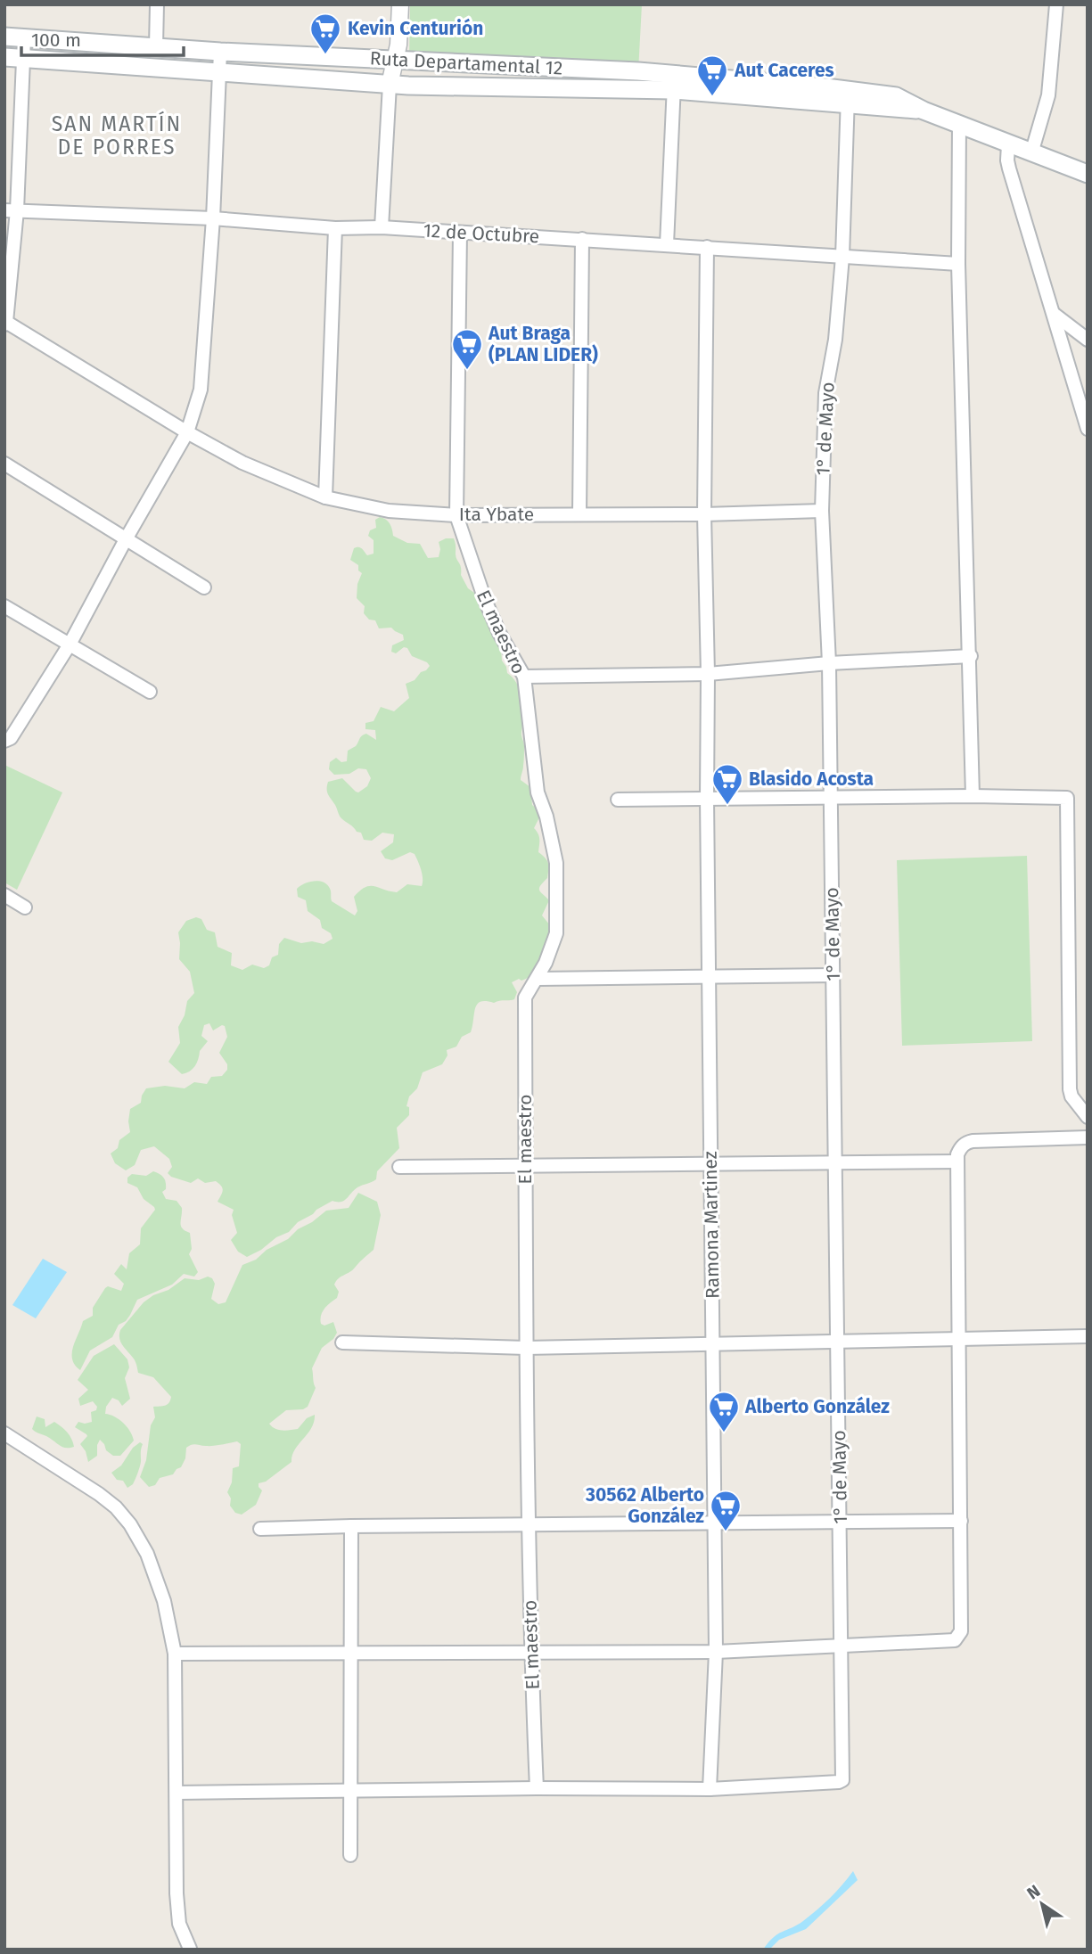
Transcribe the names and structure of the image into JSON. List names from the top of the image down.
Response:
{
  "streets": {
    "main road": ["Ruta Departamental 12"],
    "street": [
      "12 de Octubre",
      "1° de Mayo",
      "Ita Ybate",
      "El maestro",
      "Ramona Martinez"
    ]
  },
  "crossings": [
    ["Ruta Departamental 12", "1° de Mayo"],
    ["12 de Octubre", "1° de Mayo"],
    ["12 de Octubre", "El maestro"],
    ["12 de Octubre", "Ramona Martinez"],
    ["1° de Mayo", "Ita Ybate"],
    ["1° de Mayo", "Ramona Martinez"],
    ["Ita Ybate", "El maestro"],
    ["Ita Ybate", "Ramona Martinez"]
  ],
  "districts": ["SAN MARTÍN DE PORRES"],
  "places": {
    "supermarket": [
      "Kevin Centurión",
      "Aut Caceres",
      "Aut Braga (PLAN LIDER)",
      "Blasido Acosta",
      "Alberto González",
      "30562 Alberto González"
    ]
  },
  "scale_bar": "100 m",
  "north": "top left"
}
